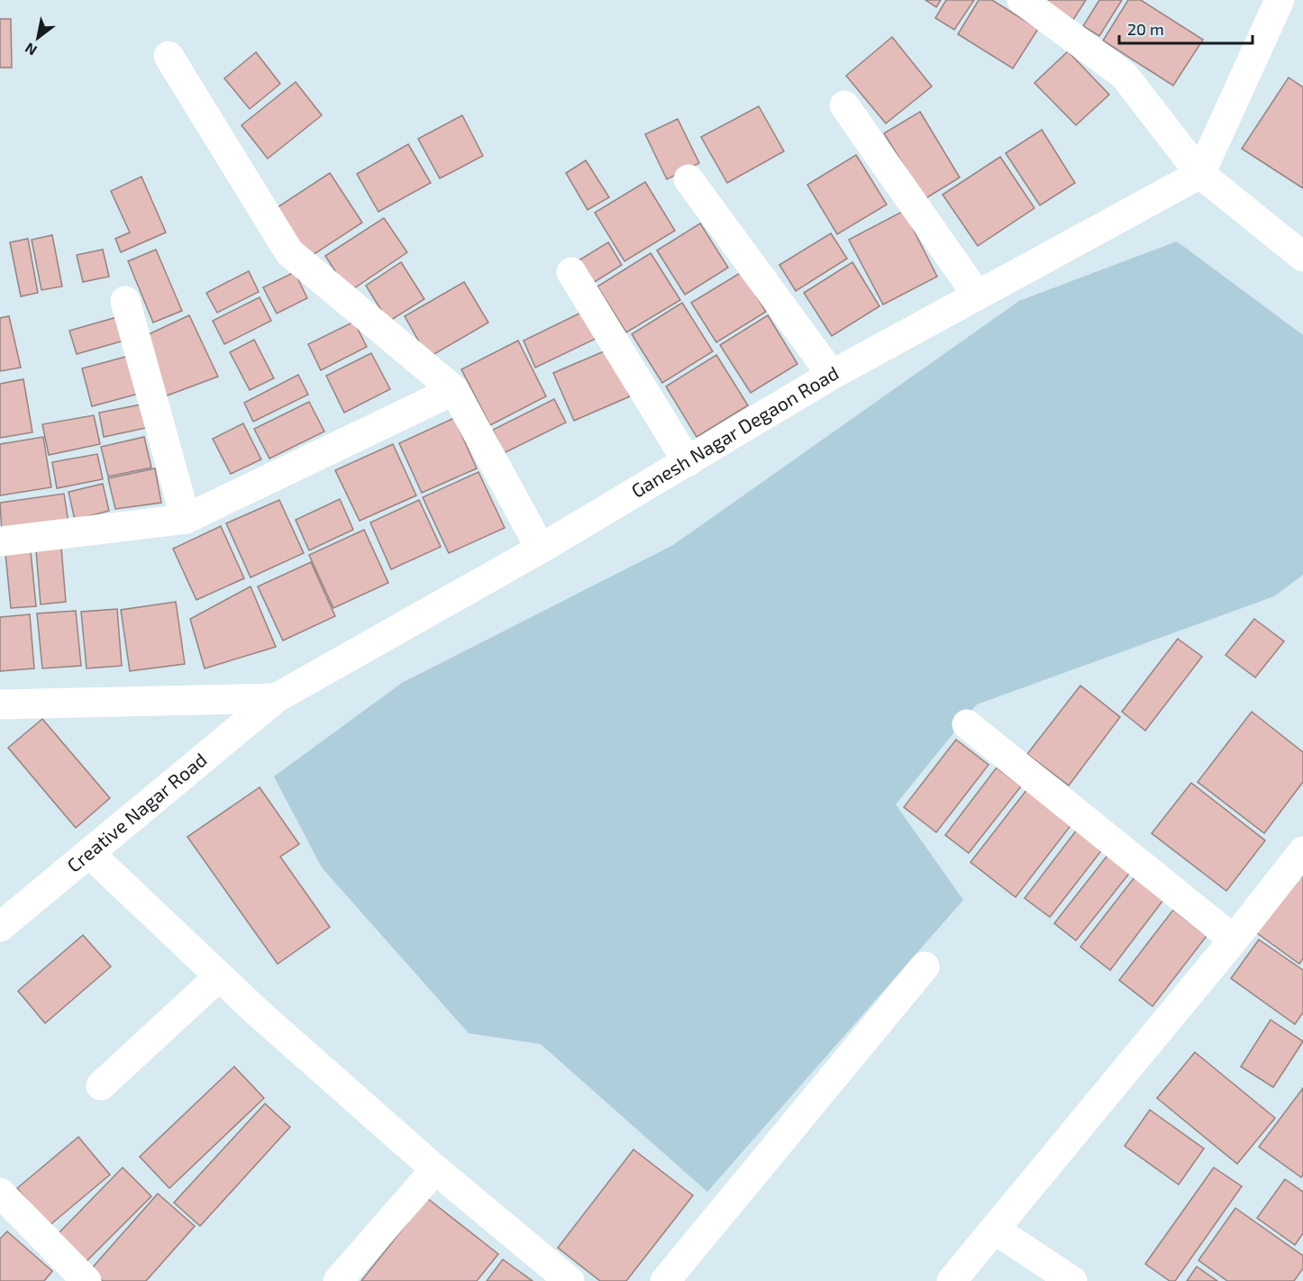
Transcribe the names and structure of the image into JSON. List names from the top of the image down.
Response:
{
  "streets": {
    "street": ["Ganesh Nagar Degaon Road", "Creative Nagar Road"]
  },
  "crossings": [
    ["Ganesh Nagar Degaon Road", "Creative Nagar Road"]
  ],
  "scale_bar": "20 m",
  "north": "bottom left"
}
